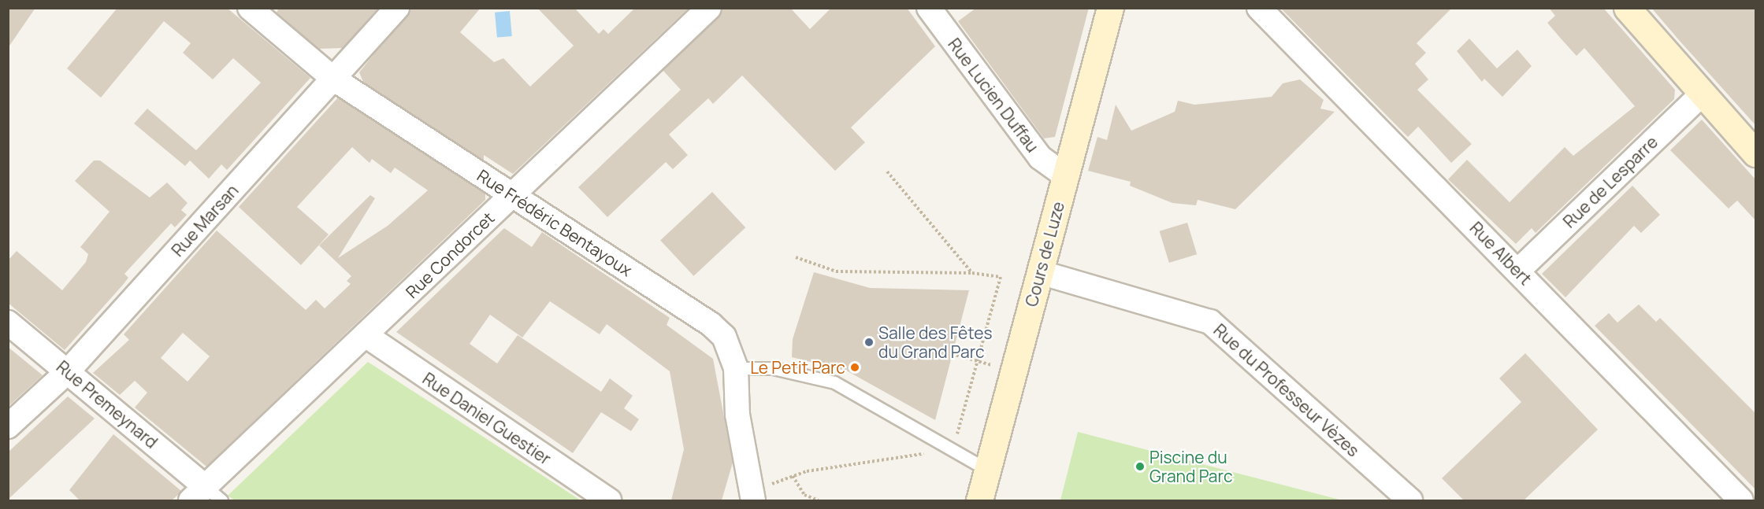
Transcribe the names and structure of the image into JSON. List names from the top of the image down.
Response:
{
  "streets": {
    "street": [
      "Rue Lucien Duffau",
      "Rue de Lesparre",
      "Rue Marsan",
      "Rue Frédéric Bentayoux",
      "Rue Albert",
      "Cours de Luze",
      "Rue Condorcet",
      "Rue du Professeur Vèzes",
      "Rue Premeynard",
      "Rue Daniel Guestier"
    ]
  },
  "crossings": [
    ["Rue Lucien Duffau", "Cours de Luze"],
    ["Rue de Lesparre", "Rue Albert"],
    ["Rue Marsan", "Rue Frédéric Bentayoux"],
    ["Rue Marsan", "Rue Premeynard"],
    ["Rue Frédéric Bentayoux", "Rue Condorcet"],
    ["Cours de Luze", "Rue du Professeur Vèzes"],
    ["Rue Condorcet", "Rue Premeynard"],
    ["Rue Condorcet", "Rue Daniel Guestier"]
  ],
  "places": ["Salle des Fêtes du Grand Parc", "Le Petit Parc", "Piscine du Grand Parc"]
}
